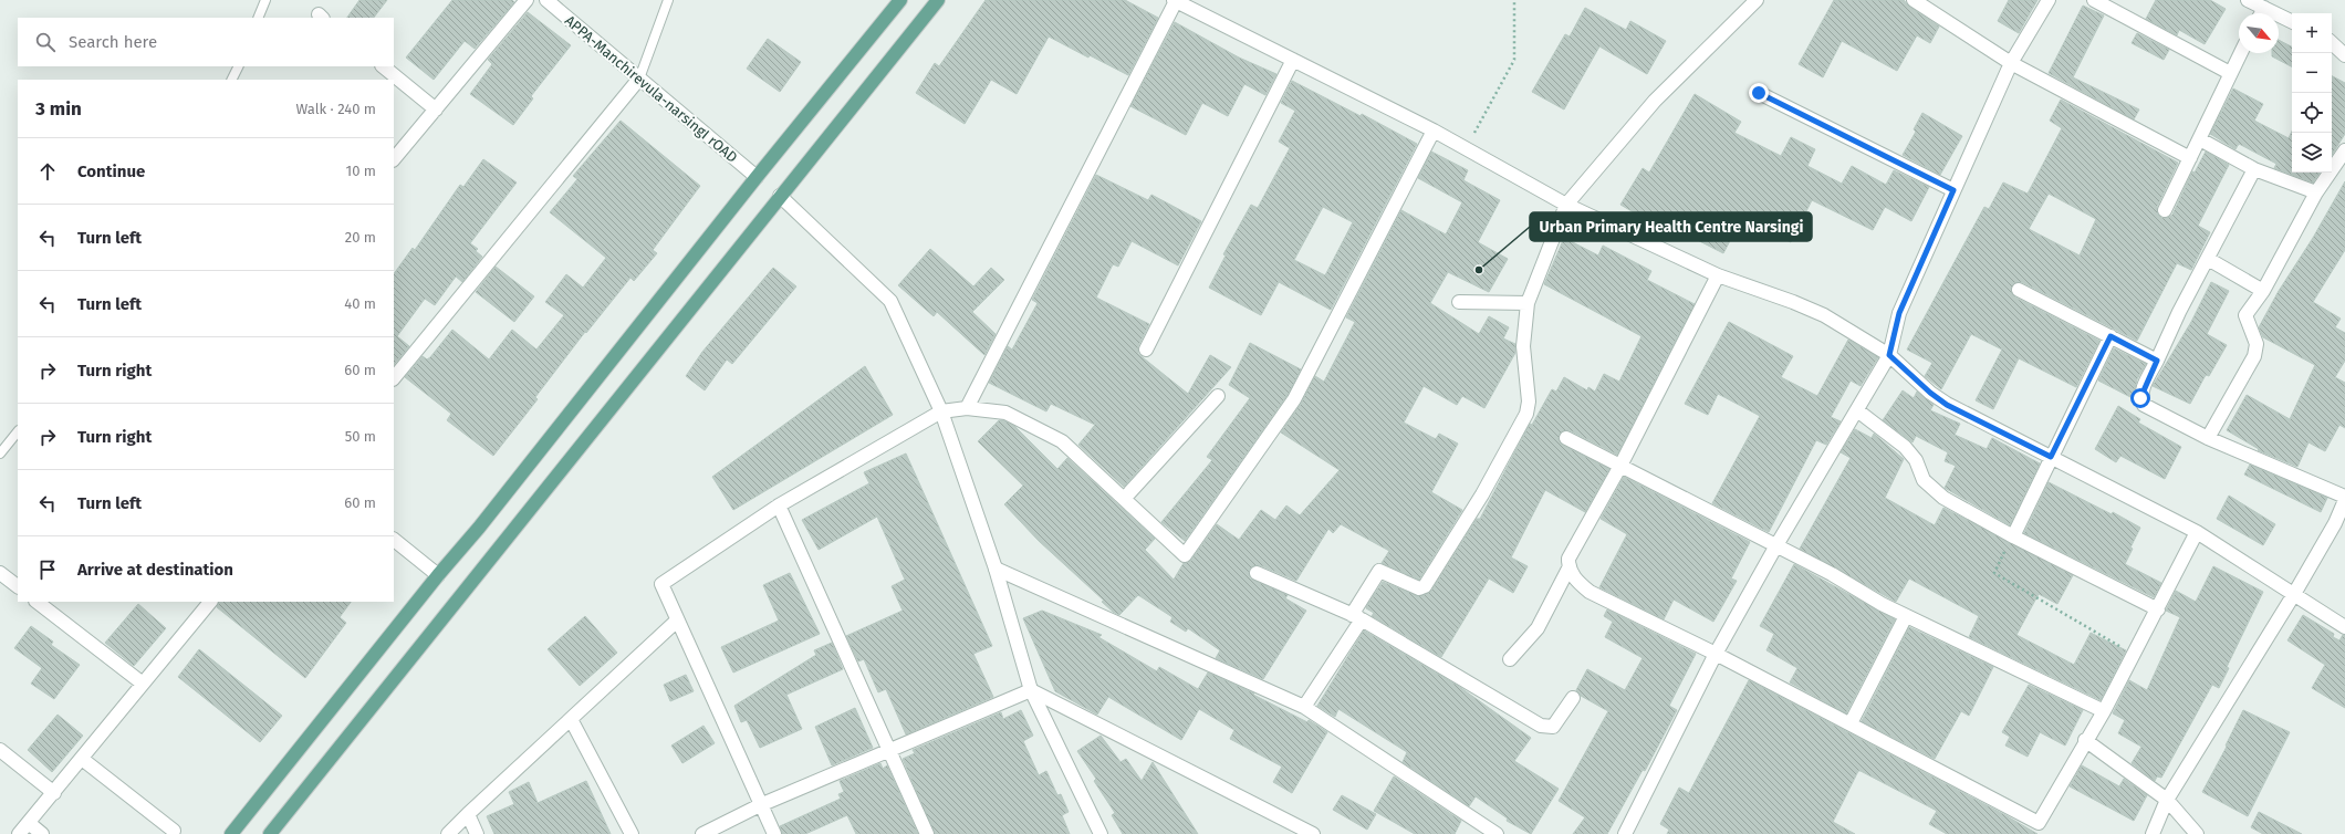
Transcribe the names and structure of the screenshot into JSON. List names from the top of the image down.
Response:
{
  "streets": {
    "street": ["APPA-Manchirevula-narsingI rOAD"]
  },
  "places": ["Urban Primary Health Centre Narsingi"],
  "north": "bottom right",
  "page": {
    "map_buttons": ["+", "−"],
    "search": "Search here",
    "heading": ["3 min", "Walk · 240 m"],
    "list": [
      ["Continue", "10 m"],
      ["Turn left", "20 m"],
      ["Turn left", "40 m"],
      ["Turn right", "60 m"],
      ["Turn right", "50 m"],
      ["Turn left", "60 m"],
      "Arrive at destination"
    ]
  }
}
